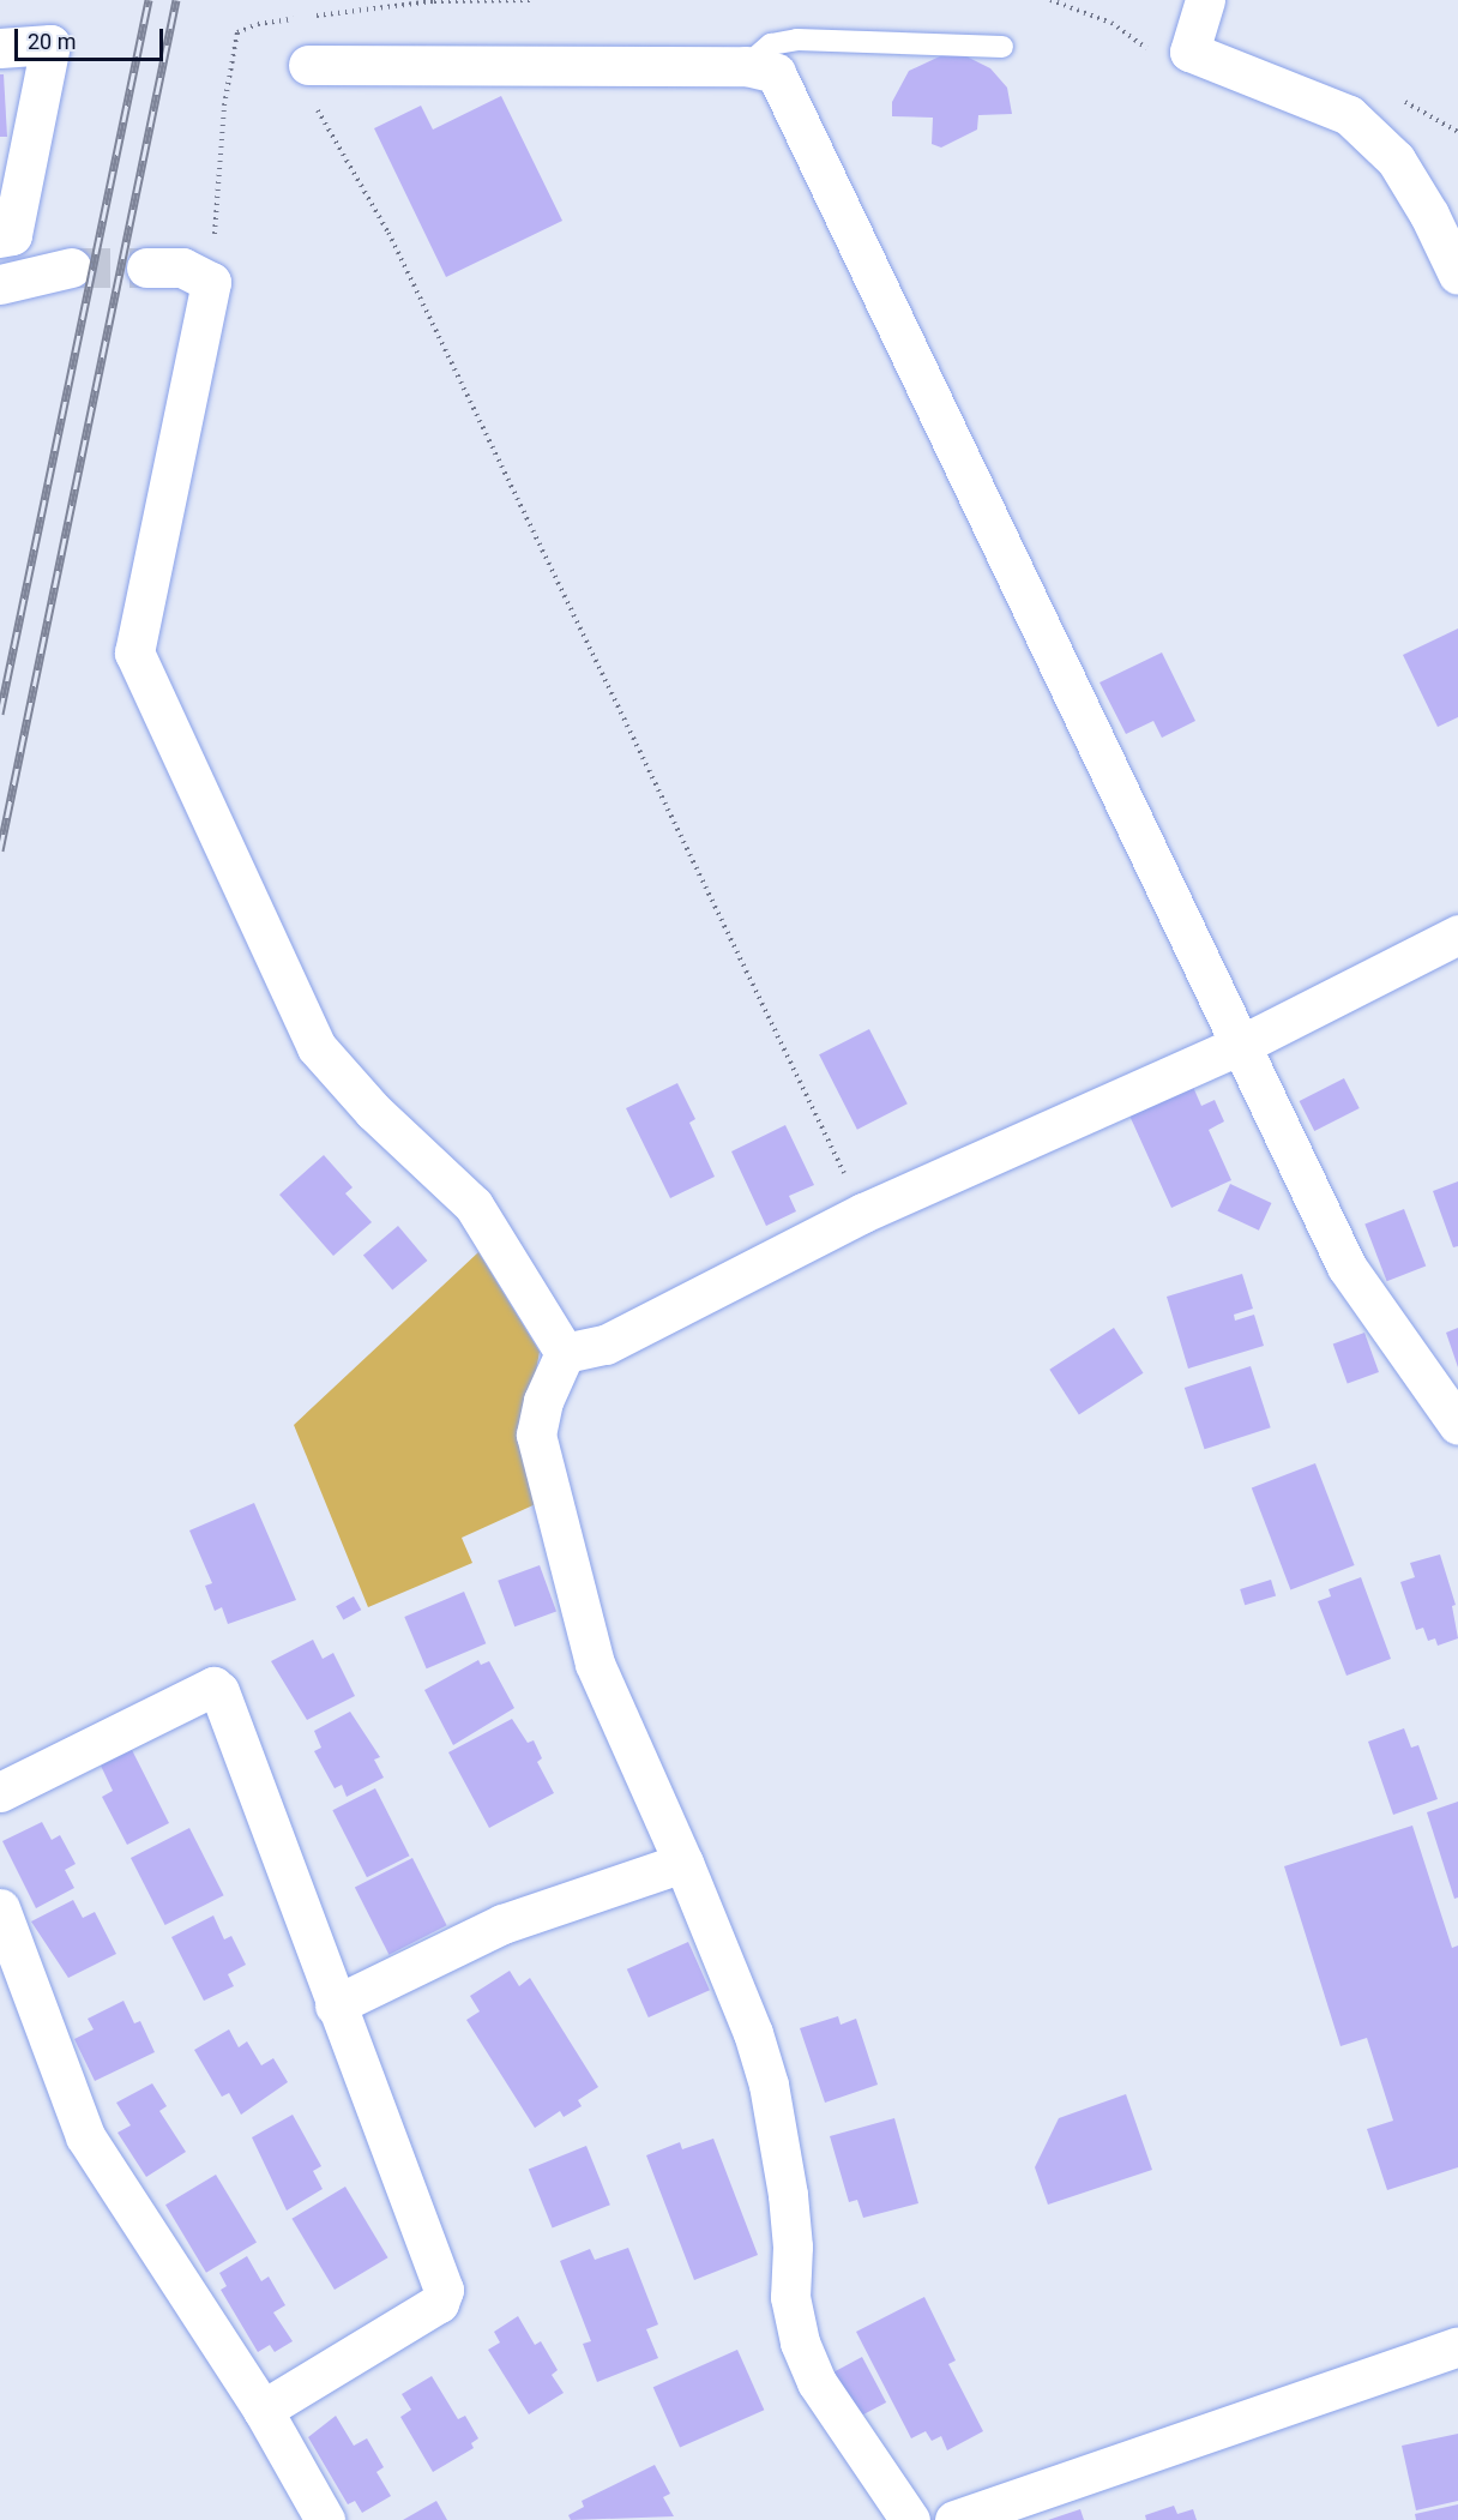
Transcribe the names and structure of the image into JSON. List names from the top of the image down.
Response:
{
  "scale_bar": "20 m"
}
